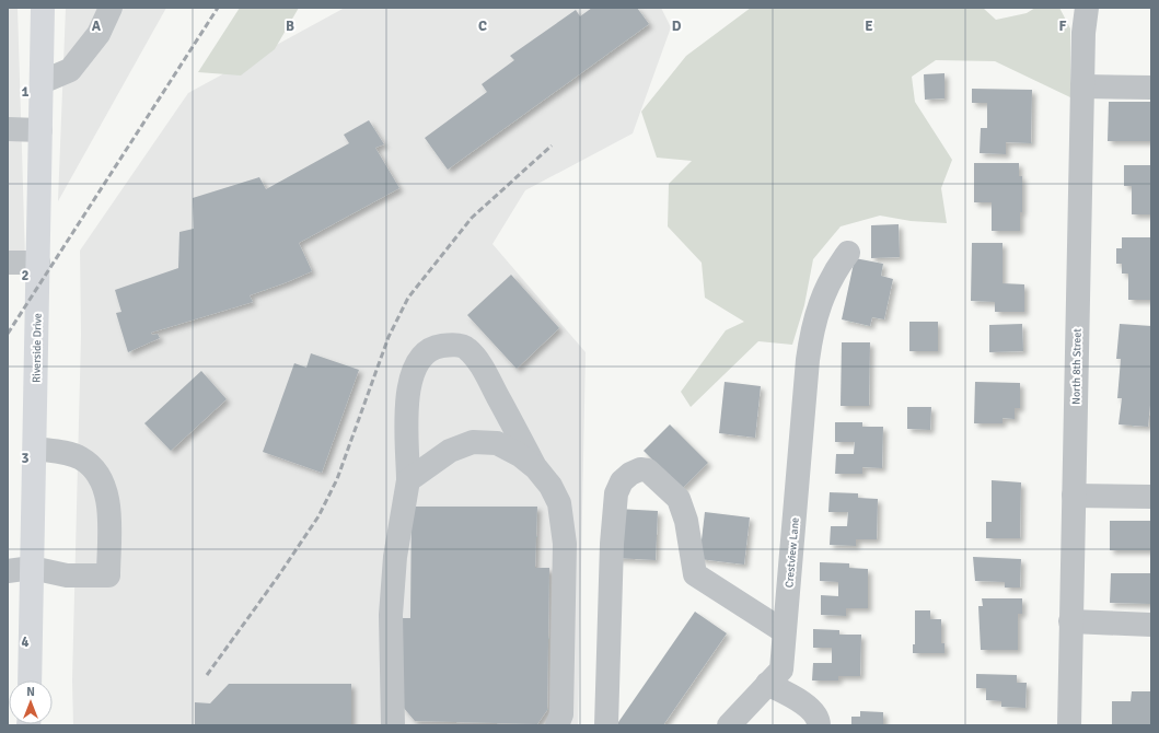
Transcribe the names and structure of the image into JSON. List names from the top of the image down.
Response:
{
  "streets": {
    "main road": ["Riverside Drive"],
    "street": ["North 8th Street", "Crestview Lane"]
  },
  "north": "top",
  "grid": {
    "columns": [
      "A",
      "B",
      "C",
      "D",
      "E",
      "F"
    ],
    "rows": [
      "1",
      "2",
      "3",
      "4"
    ]
  }
}
